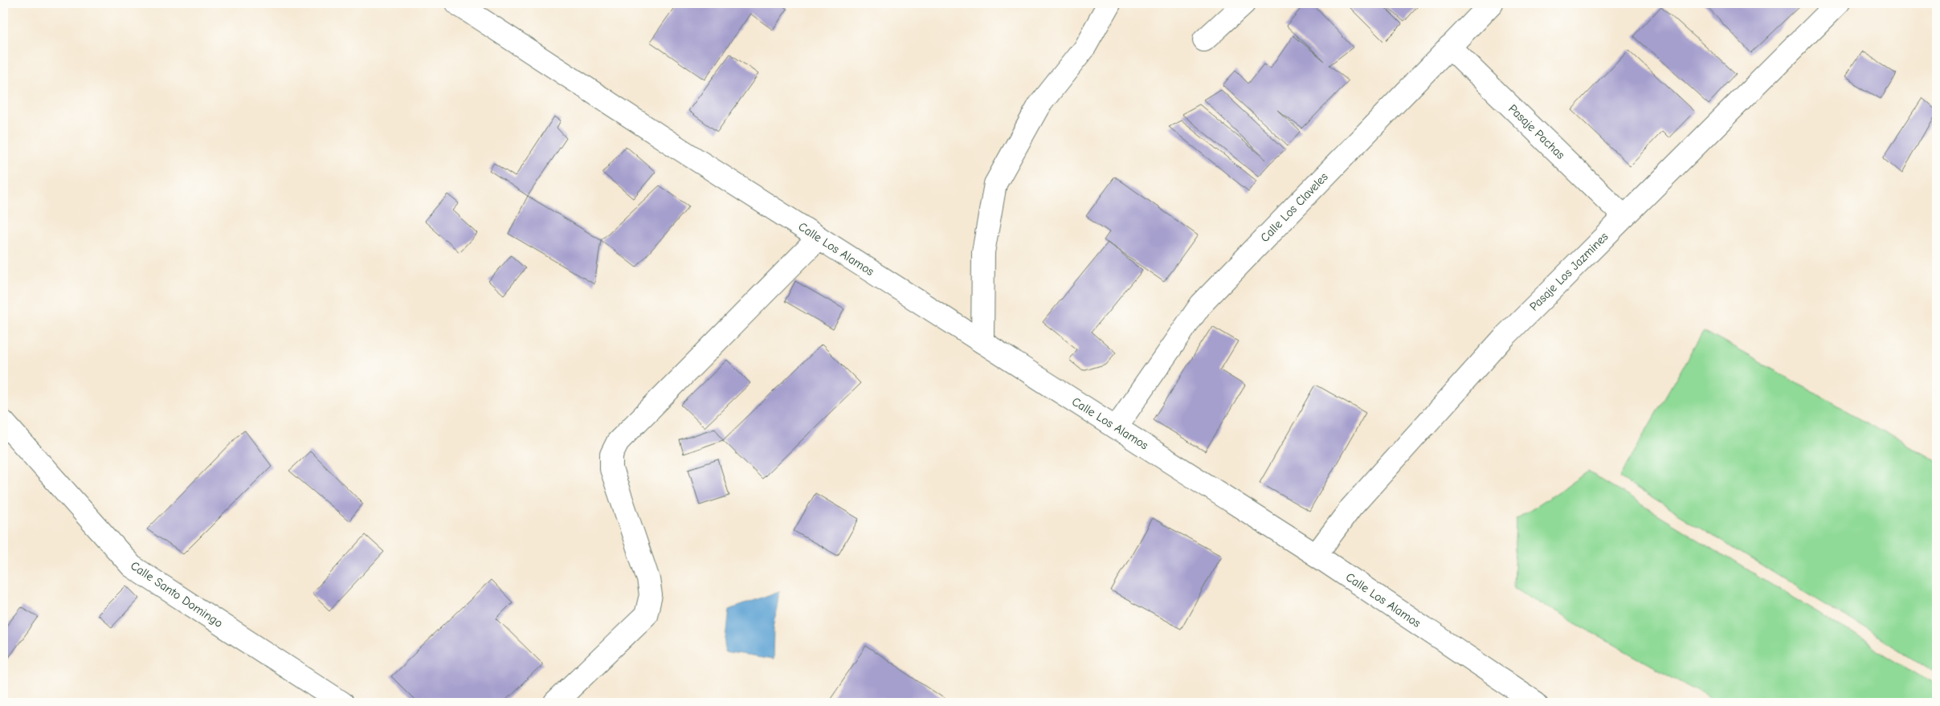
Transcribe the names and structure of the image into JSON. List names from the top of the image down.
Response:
{
  "streets": {
    "street": [
      "Pasaje Pachas",
      "Calle Los Claveles",
      "Calle Los Alamos",
      "Pasaje Los Jazmines",
      "Calle Santo Domingo"
    ]
  },
  "crossings": [
    ["Pasaje Pachas", "Calle Los Claveles"],
    ["Pasaje Pachas", "Pasaje Los Jazmines"],
    ["Calle Los Claveles", "Calle Los Alamos"],
    ["Calle Los Alamos", "Pasaje Los Jazmines"]
  ]
}
